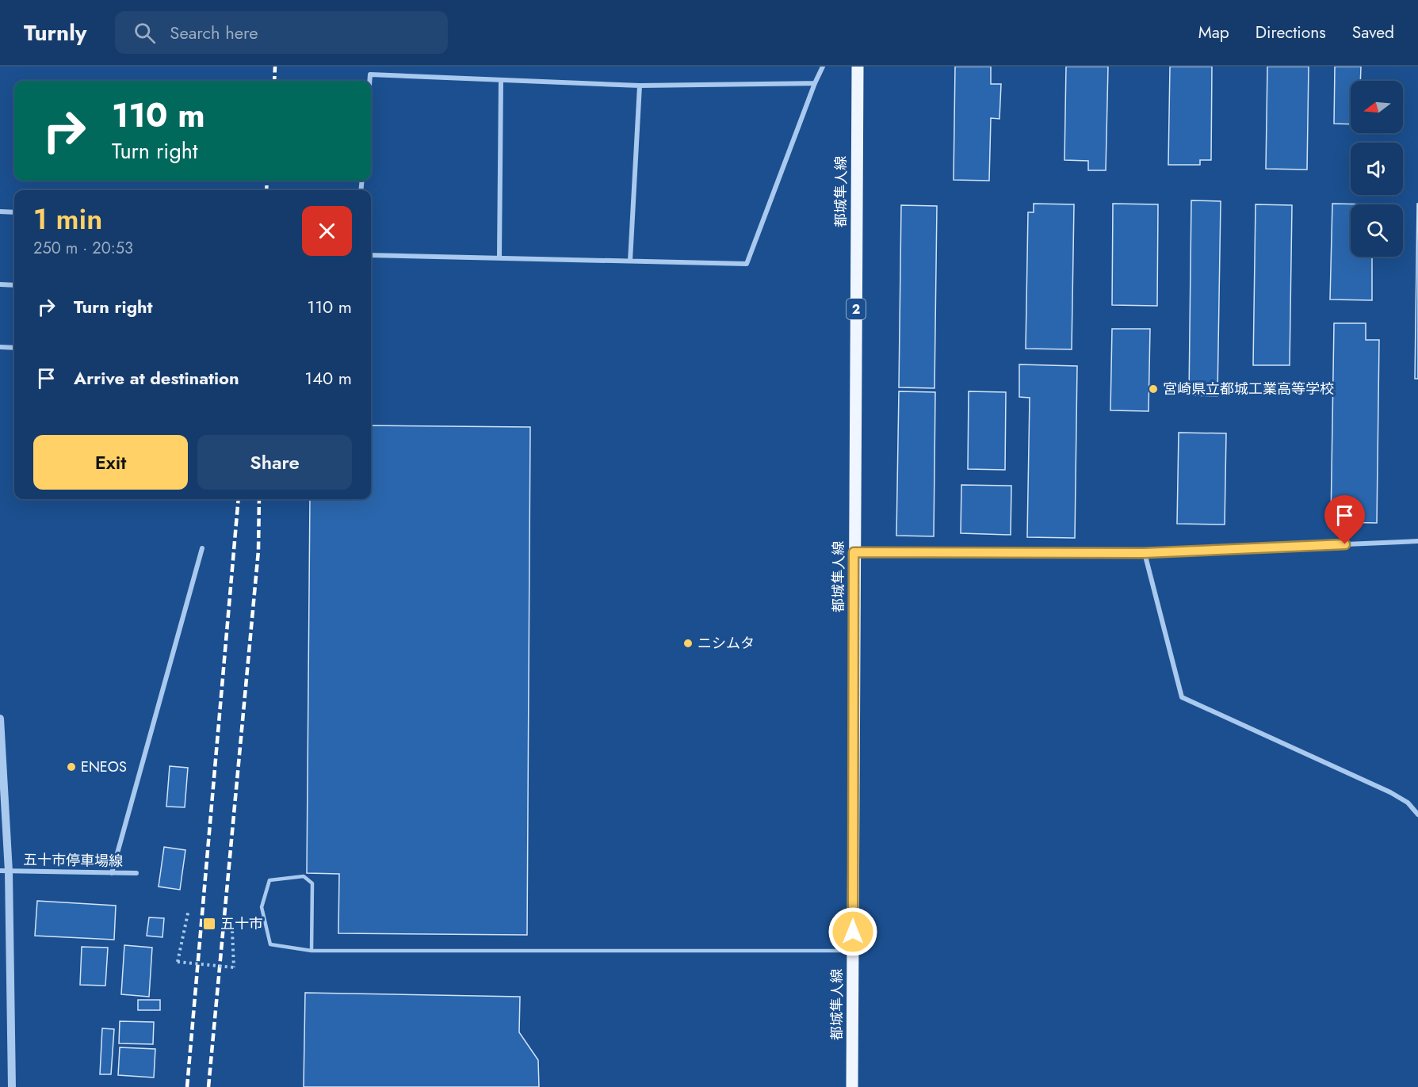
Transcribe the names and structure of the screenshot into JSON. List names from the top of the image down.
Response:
{
  "streets": {
    "main road": ["都城隼人線", "2"],
    "street": ["五十市停車場線"]
  },
  "places": {
    "other": ["宮崎県立都城工業高等学校", "ニシムタ", "ENEOS"],
    "transit": ["五十市"]
  },
  "north": "left",
  "page": {
    "header": "Turnly",
    "search": "Search here",
    "nav": ["Map", "Directions", "Saved"],
    "turn": ["110 m", "Turn right"],
    "heading": ["1 min", "250 m · 20:53"],
    "list": [
      {
        "name": "Turn right",
        "value": "110 m"
      },
      {
        "name": "Arrive at destination",
        "value": "140 m"
      }
    ],
    "buttons": ["Exit", "Share"]
  }
}
